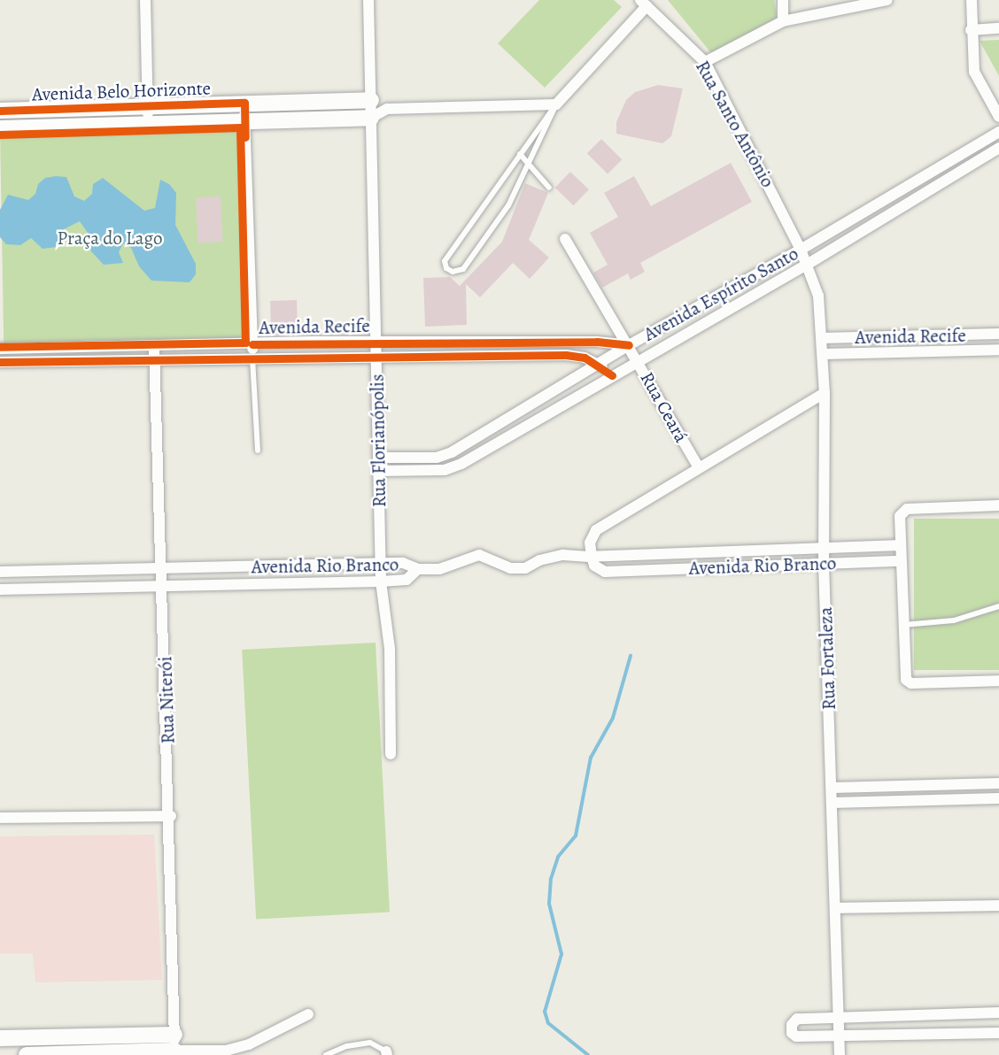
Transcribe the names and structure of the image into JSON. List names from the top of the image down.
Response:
{
  "streets": {
    "street": [
      "Avenida Belo Horizonte",
      "Rua Santo Antônio",
      "Avenida Espírito Santo",
      "Avenida Recife",
      "Rua Ceará",
      "Rua Florianópolis",
      "Avenida Rio Branco",
      "Rua Fortaleza",
      "Rua Niterói"
    ]
  },
  "crossings": [
    ["Avenida Belo Horizonte", "Rua Florianópolis"],
    ["Rua Santo Antônio", "Avenida Espírito Santo"],
    ["Rua Santo Antônio", "Rua Fortaleza"],
    ["Avenida Espírito Santo", "Avenida Recife"],
    ["Avenida Espírito Santo", "Rua Ceará"],
    ["Avenida Espírito Santo", "Rua Florianópolis"],
    ["Avenida Espírito Santo", "Rua Fortaleza"],
    ["Avenida Recife", "Rua Ceará"],
    ["Avenida Recife", "Rua Florianópolis"],
    ["Avenida Recife", "Rua Fortaleza"],
    ["Avenida Recife", "Rua Niterói"],
    ["Rua Florianópolis", "Avenida Rio Branco"],
    ["Avenida Rio Branco", "Rua Fortaleza"],
    ["Avenida Rio Branco", "Rua Niterói"]
  ],
  "parks": ["Praça do Lago"]
}
